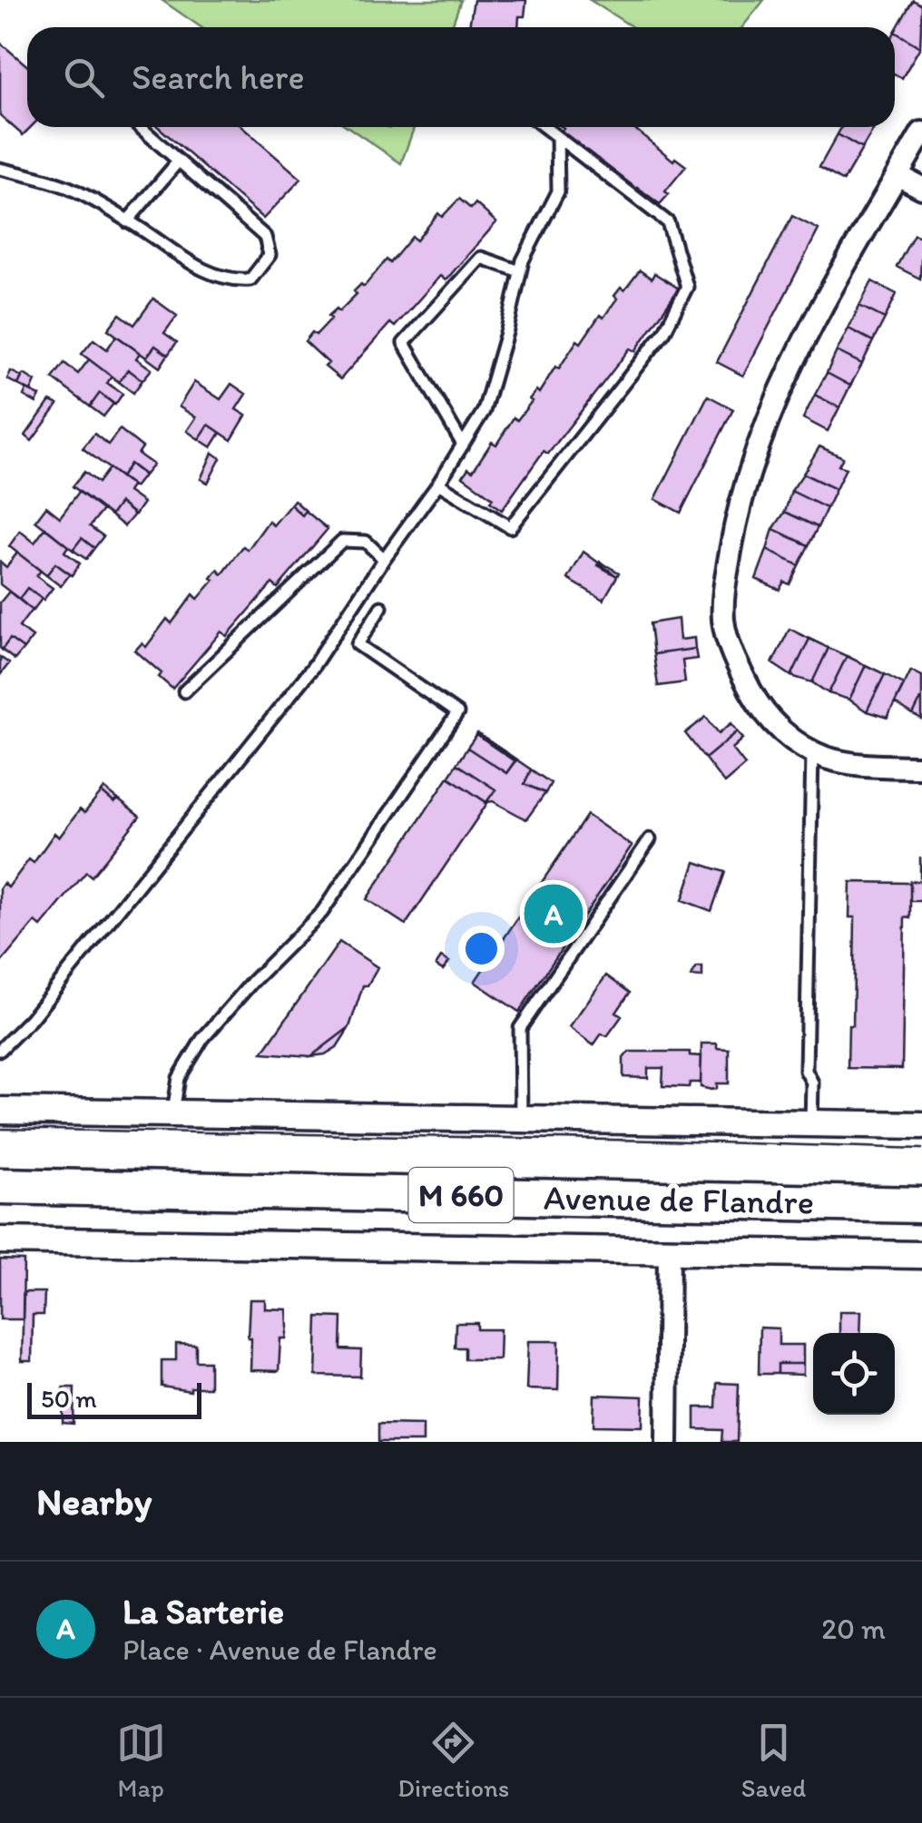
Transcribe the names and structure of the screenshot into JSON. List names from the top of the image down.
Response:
{
  "streets": {
    "main road": ["M 660", "Avenue de Flandre"]
  },
  "scale_bar": "50 m",
  "page": {
    "search": "Search here",
    "pins": "A",
    "scale": "50 m",
    "heading": "Nearby",
    "list": [
      {
        "mark": "A",
        "name": "La Sarterie",
        "note": "Place · Avenue de Flandre",
        "value": "20 m"
      }
    ],
    "nav": ["Map", "Directions", "Saved"]
  }
}
